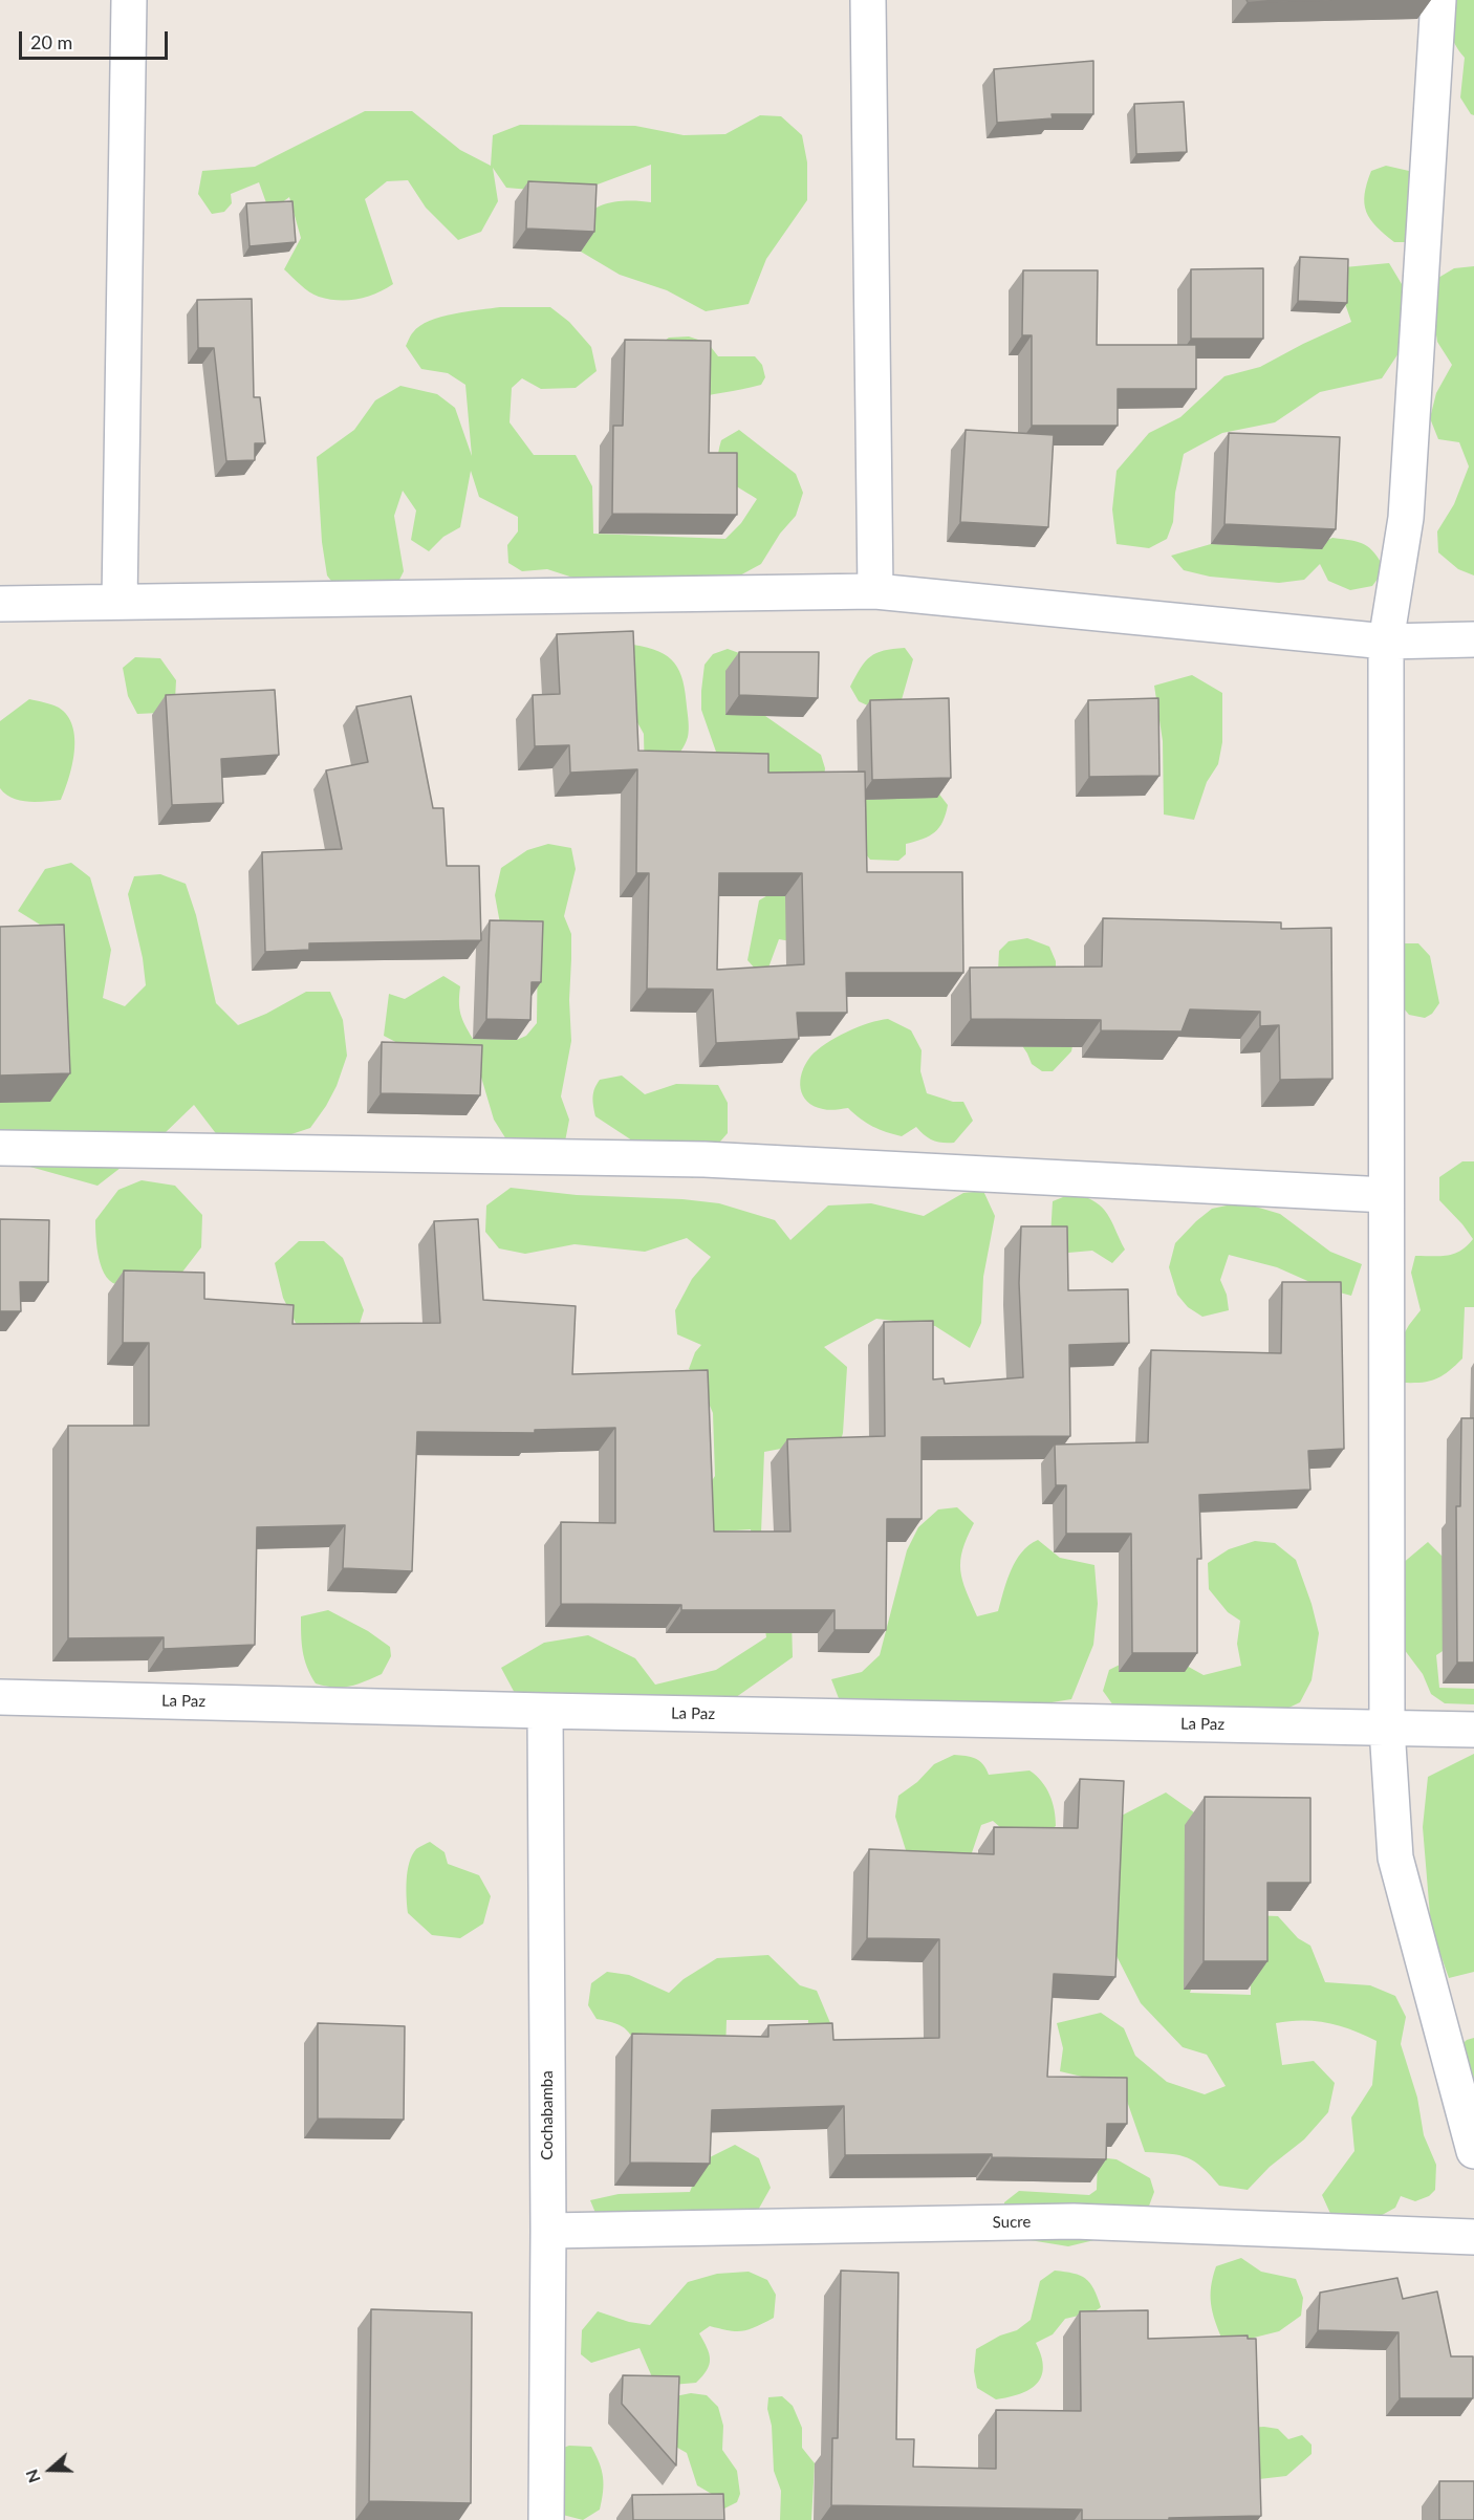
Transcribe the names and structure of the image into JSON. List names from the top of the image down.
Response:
{
  "streets": {
    "street": ["La Paz", "Cochabamba", "Sucre"]
  },
  "crossings": [
    ["La Paz", "Cochabamba"],
    ["Cochabamba", "Sucre"]
  ],
  "scale_bar": "20 m",
  "north": "left"
}
